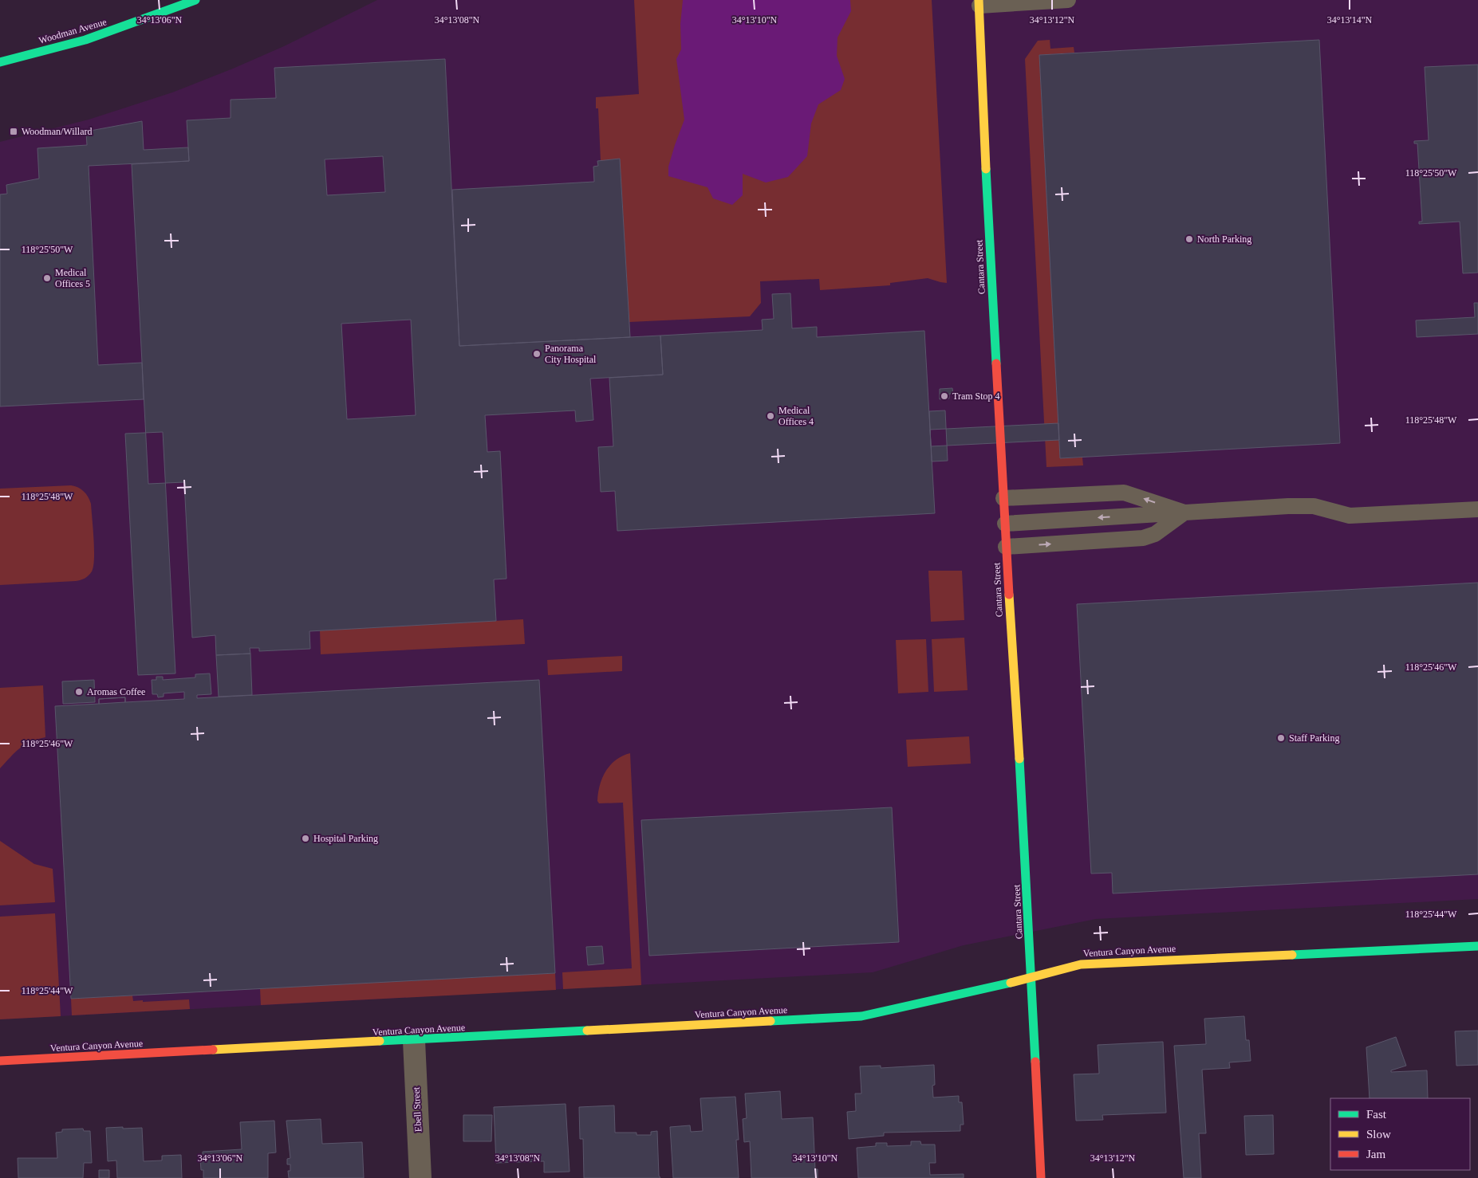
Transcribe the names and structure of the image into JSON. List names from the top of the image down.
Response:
{
  "streets": {
    "street": [
      "Woodman Avenue",
      "Cantara Street",
      "Ventura Canyon Avenue",
      "Ebell Street"
    ]
  },
  "crossings": [
    ["Cantara Street", "Ventura Canyon Avenue"],
    ["Ventura Canyon Avenue", "Ebell Street"]
  ],
  "places": {
    "transit": ["Woodman/Willard"],
    "other": [
      "North Parking",
      "Medical Offices 5",
      "Panorama City Hospital",
      "Tram Stop 4",
      "Medical Offices 4",
      "Aromas Coffee",
      "Staff Parking",
      "Hospital Parking"
    ]
  },
  "legend": ["Fast", "Slow", "Jam"],
  "coordinates": [
    "34°13'06\"N",
    "34°13'08\"N",
    "34°13'10\"N",
    "34°13'12\"N",
    "34°13'14\"N",
    "118°25'50\"W",
    "118°25'48\"W",
    "118°25'46\"W",
    "118°25'44\"W"
  ]
}
